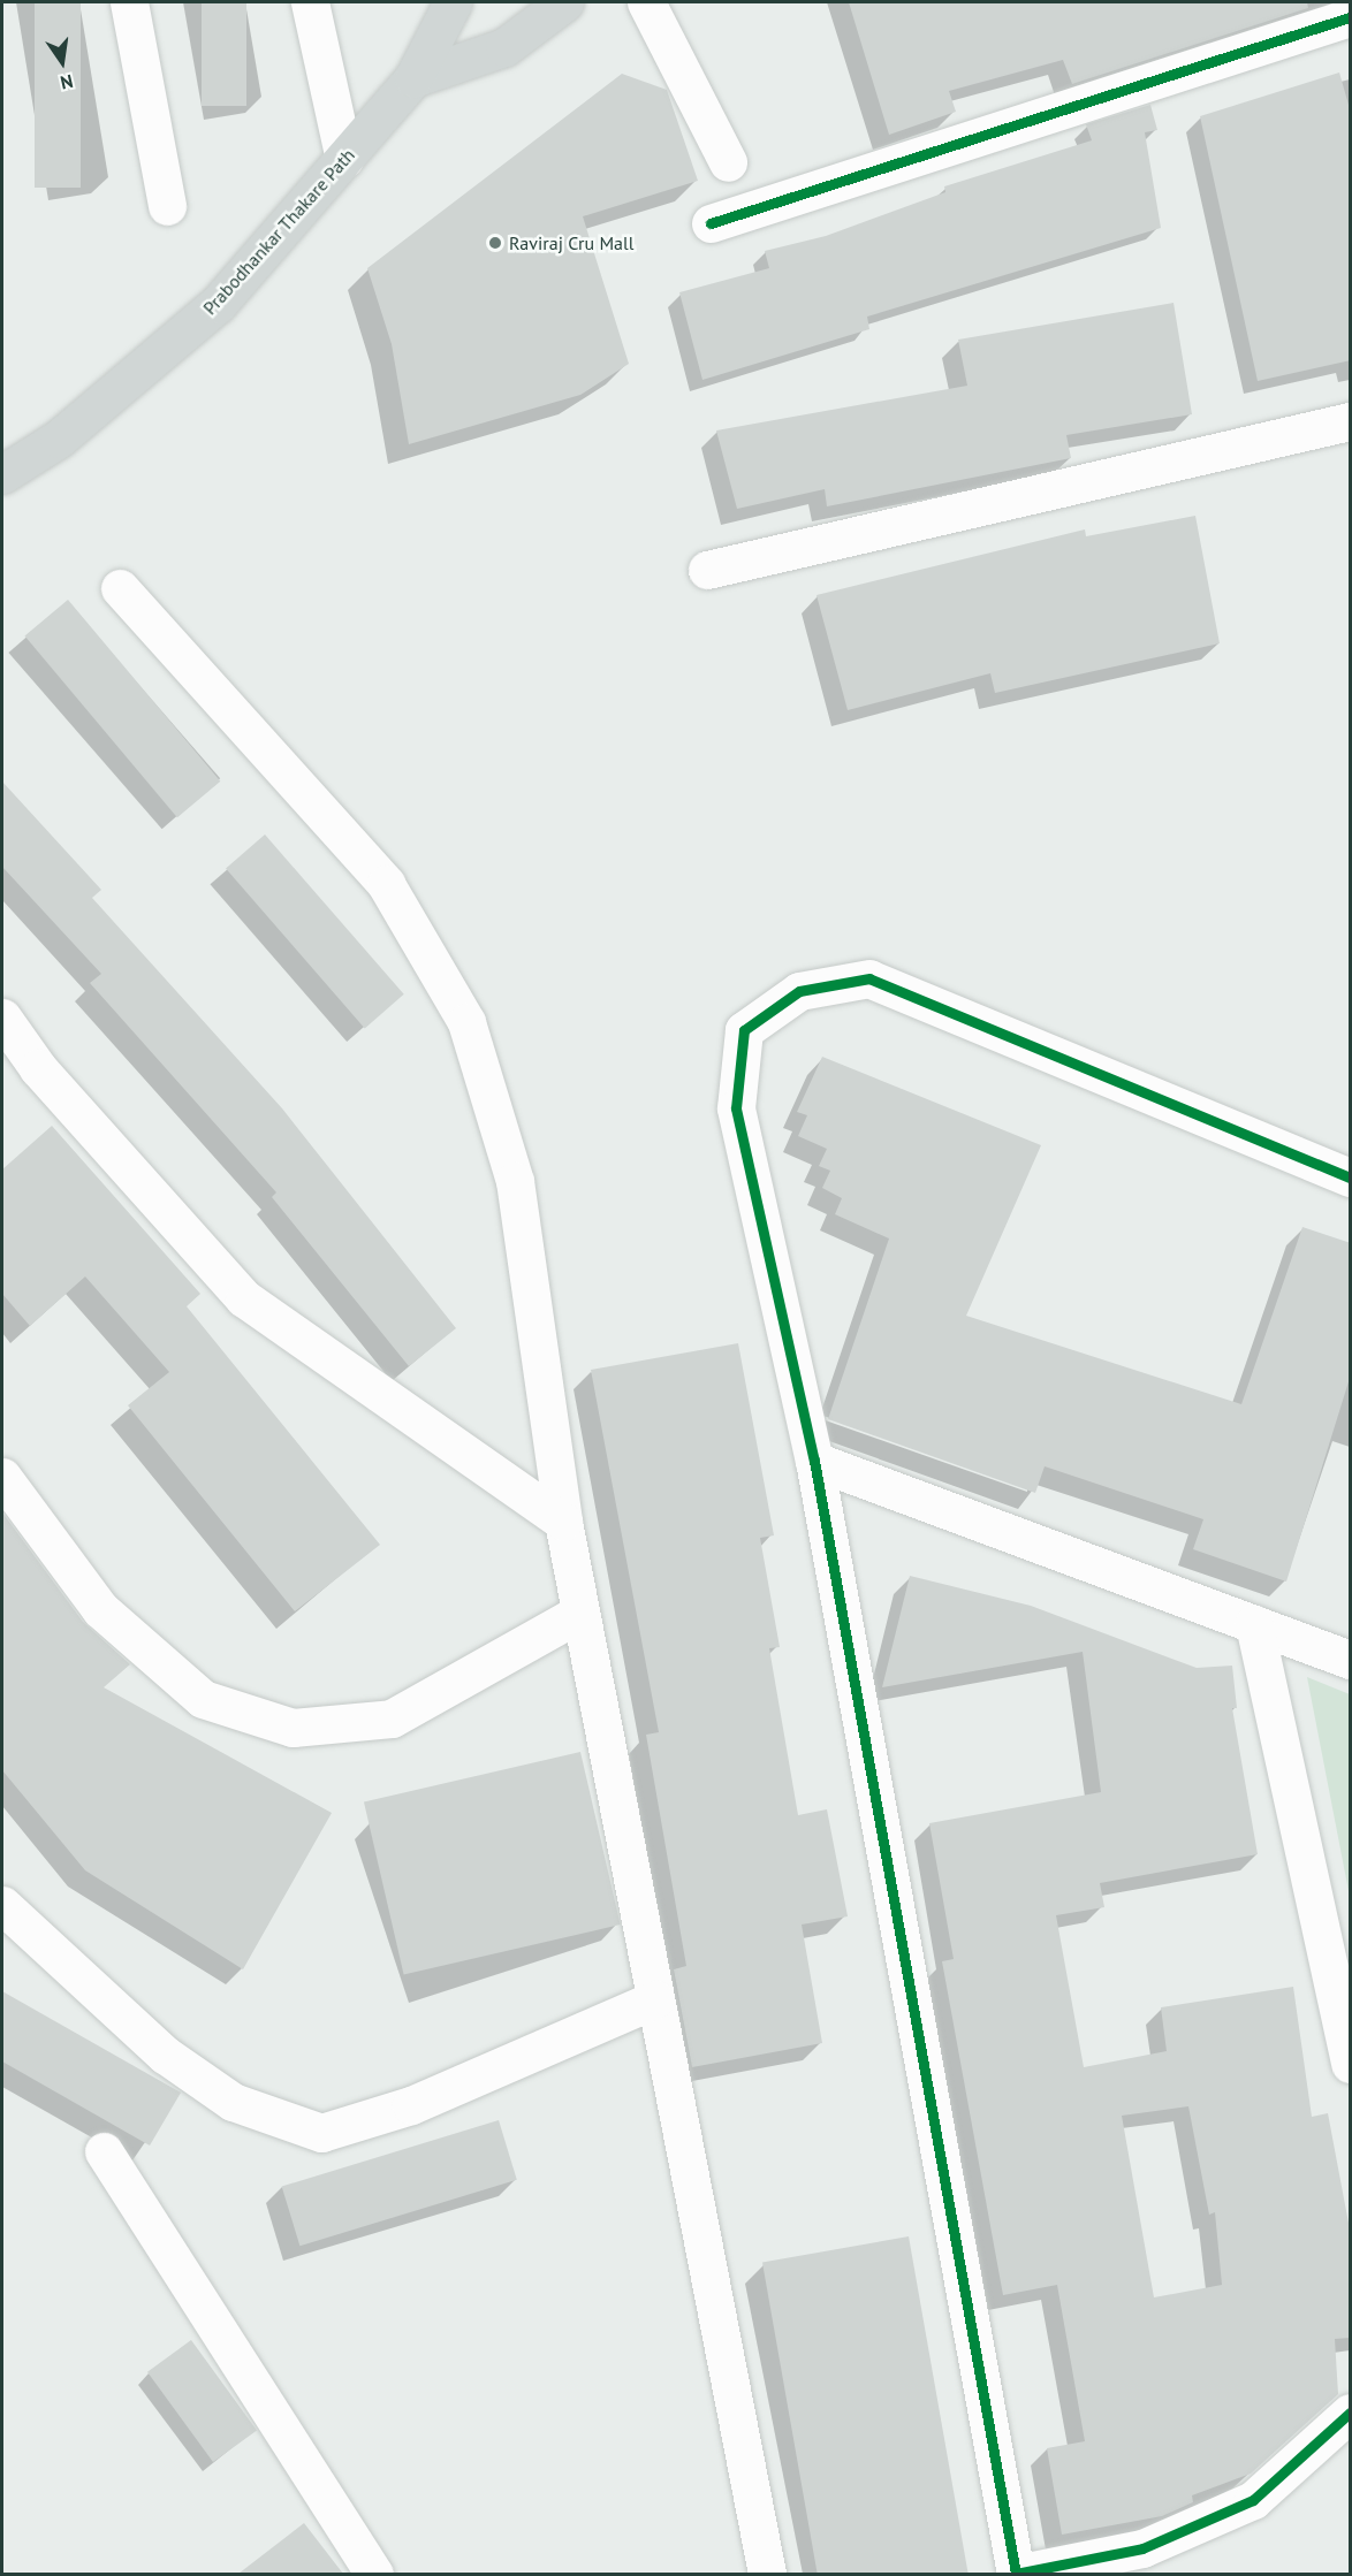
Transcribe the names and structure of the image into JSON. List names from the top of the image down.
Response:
{
  "streets": {
    "main road": ["Prabodhankar Thakare Path"]
  },
  "places": ["Raviraj Cru Mall"],
  "north": "bottom"
}
